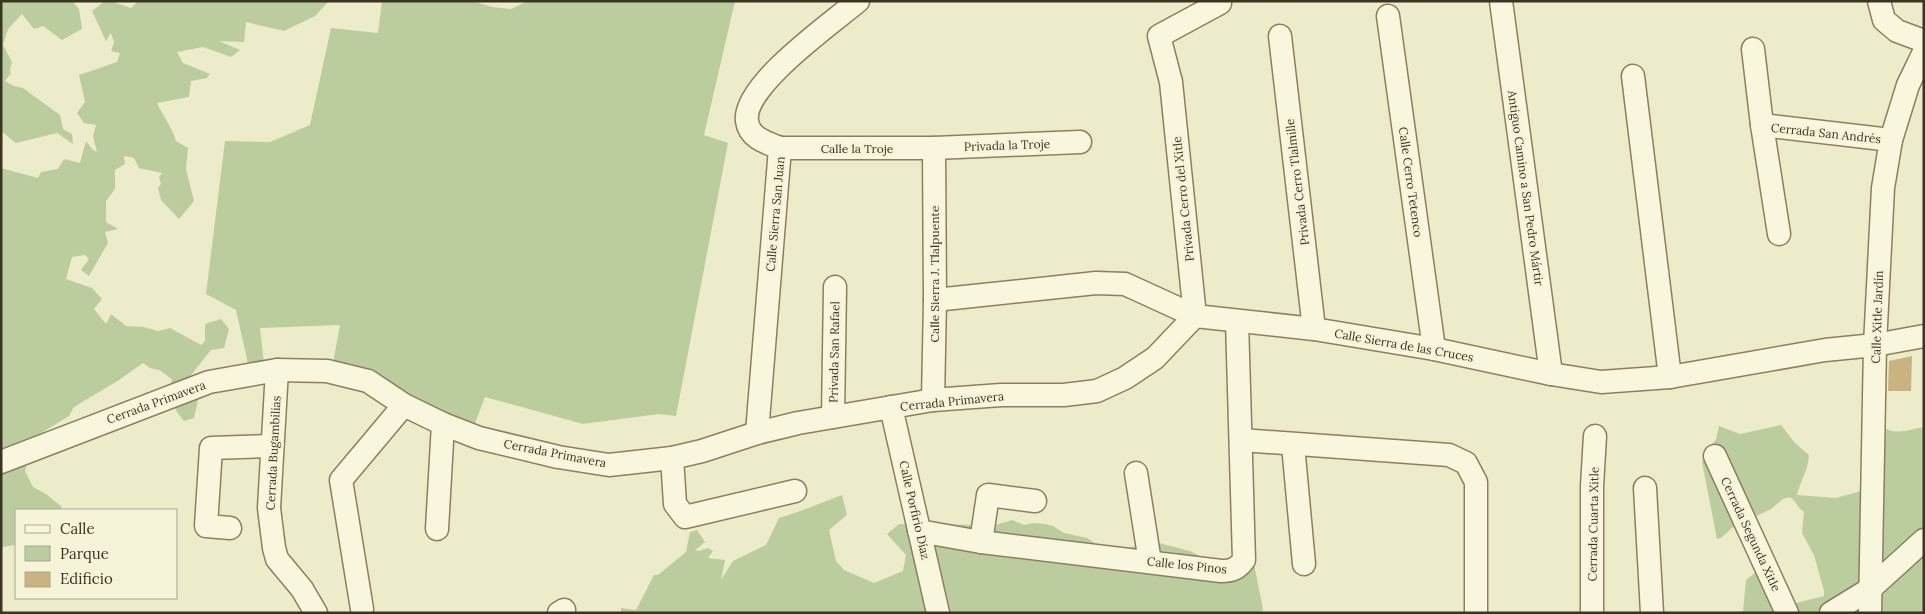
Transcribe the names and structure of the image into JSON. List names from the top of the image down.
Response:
{
  "streets": {
    "street": [
      "Cerrada San Andrés",
      "Privada la Troje",
      "Calle la Troje",
      "Privada Cerro Tlalmille",
      "Calle Cerro Tetenco",
      "Antiguo Camino a San Pedro Mártir",
      "Privada Cerro del Xitle",
      "Calle Sierra San Juan",
      "Calle Sierra J. Tlalpuente",
      "Calle Xitle Jardín",
      "Calle Sierra de las Cruces",
      "Privada San Rafael",
      "Cerrada Primavera",
      "Cerrada Bugambilias",
      "Calle Porfirio Díaz",
      "Cerrada Cuarta Xitle",
      "Cerrada Segunda Xitle",
      "Calle los Pinos"
    ]
  },
  "crossings": [
    ["Cerrada San Andrés", "Calle Xitle Jardín"],
    ["Privada la Troje", "Calle la Troje"],
    ["Privada la Troje", "Calle Sierra J. Tlalpuente"],
    ["Calle la Troje", "Calle Sierra San Juan"],
    ["Calle la Troje", "Calle Sierra J. Tlalpuente"],
    ["Privada Cerro Tlalmille", "Calle Sierra de las Cruces"],
    ["Calle Cerro Tetenco", "Calle Sierra de las Cruces"],
    ["Antiguo Camino a San Pedro Mártir", "Calle Sierra de las Cruces"],
    ["Privada Cerro del Xitle", "Calle Sierra de las Cruces"],
    ["Privada Cerro del Xitle", "Cerrada Primavera"],
    ["Calle Sierra San Juan", "Cerrada Primavera"],
    ["Calle Sierra J. Tlalpuente", "Calle Sierra de las Cruces"],
    ["Calle Sierra J. Tlalpuente", "Cerrada Primavera"],
    ["Calle Xitle Jardín", "Calle Sierra de las Cruces"],
    ["Calle Sierra de las Cruces", "Cerrada Primavera"],
    ["Calle Sierra de las Cruces", "Calle los Pinos"],
    ["Privada San Rafael", "Cerrada Primavera"],
    ["Cerrada Primavera", "Cerrada Bugambilias"],
    ["Cerrada Primavera", "Calle Porfirio Díaz"],
    ["Calle Porfirio Díaz", "Calle los Pinos"]
  ],
  "legend": ["Calle", "Parque", "Edificio"]
}
